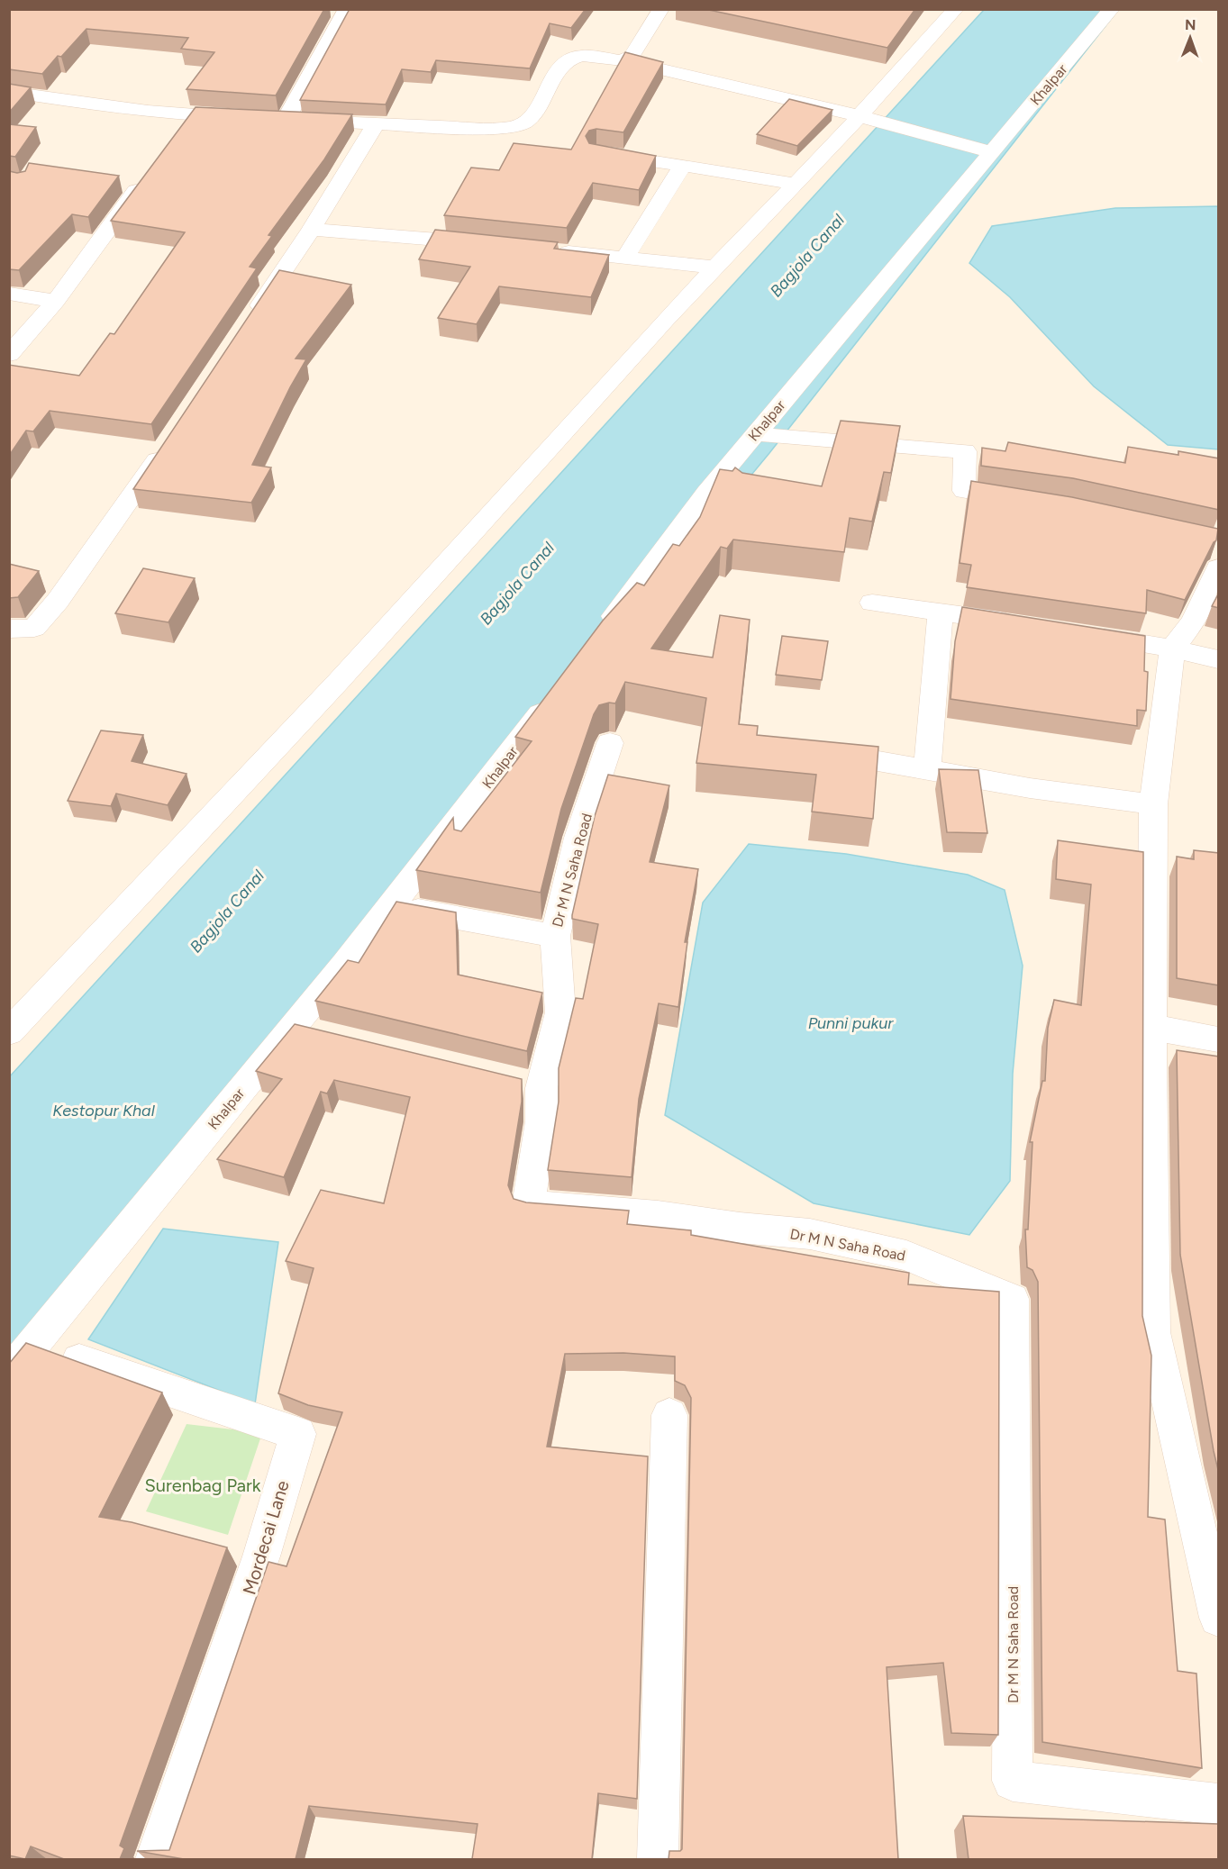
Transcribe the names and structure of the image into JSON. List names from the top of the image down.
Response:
{
  "streets": {
    "street": ["Khalpar", "Dr M N Saha Road", "Mordecai Lane"]
  },
  "water": ["Bagjola Canal", "Punni pukur", "Kestopur Khal"],
  "parks": ["Surenbag Park"],
  "north": "top"
}
